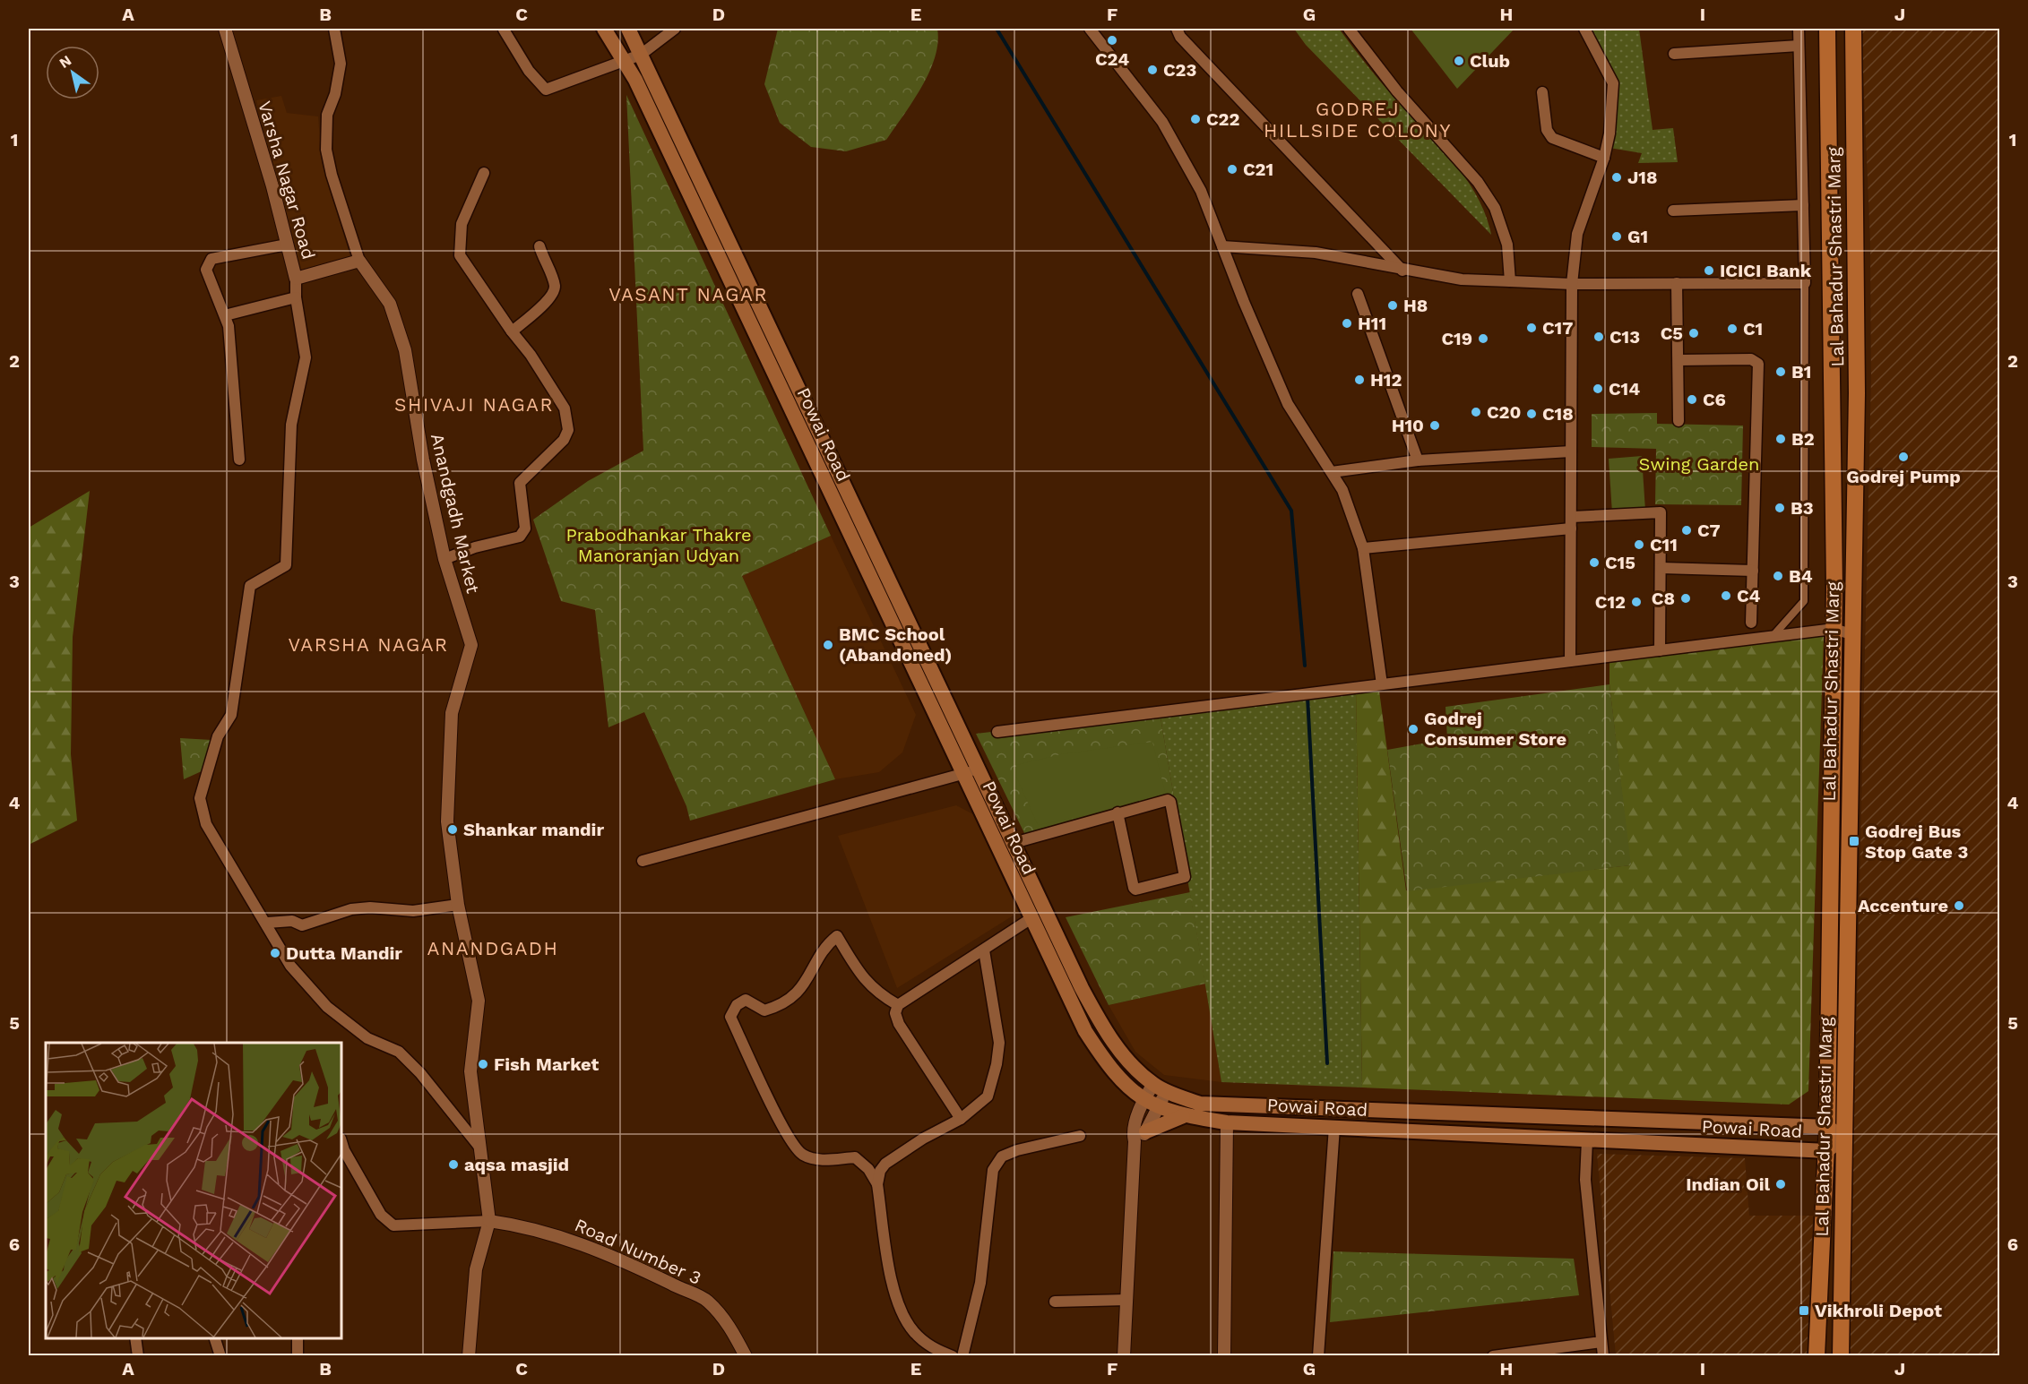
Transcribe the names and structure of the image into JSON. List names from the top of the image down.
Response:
{
  "streets": {
    "main road": ["Lal Bahadur Shastri Marg", "Powai Road"],
    "street": ["Varsha Nagar Road", "Anandgadh Market", "Road Number 3"]
  },
  "crossings": [
    ["Varsha Nagar Road", "Anandgadh Market"],
    ["Lal Bahadur Shastri Marg", "Powai Road"],
    ["Anandgadh Market", "Road Number 3"]
  ],
  "districts": [
    "GODREJ HILLSIDE COLONY",
    "VASANT NAGAR",
    "SHIVAJI NAGAR",
    "VARSHA NAGAR",
    "ANANDGADH"
  ],
  "parks": ["Swing Garden", "Prabodhankar Thakre Manoranjan Udyan"],
  "places": {
    "other": [
      "C24",
      "Club",
      "C23",
      "C22",
      "C21",
      "J18",
      "G1",
      "ICICI Bank",
      "H8",
      "H11",
      "C17",
      "C1",
      "C5",
      "C13",
      "C19",
      "B1",
      "H12",
      "C14",
      "C6",
      "C20",
      "C18",
      "H10",
      "B2",
      "Godrej Pump",
      "B3",
      "C7",
      "C11",
      "C15",
      "B4",
      "C4",
      "C8",
      "C12",
      "BMC School (Abandoned)",
      "Godrej Consumer Store",
      "Shankar mandir",
      "Accenture",
      "Dutta Mandir",
      "Fish Market",
      "aqsa masjid",
      "Indian Oil"
    ],
    "transit": ["Godrej Bus Stop Gate 3", "Vikhroli Depot"]
  },
  "north": "top left",
  "grid": {
    "columns": [
      "A",
      "B",
      "C",
      "D",
      "E",
      "F",
      "G",
      "H",
      "I",
      "J"
    ],
    "rows": [
      "1",
      "2",
      "3",
      "4",
      "5",
      "6"
    ]
  }
}
